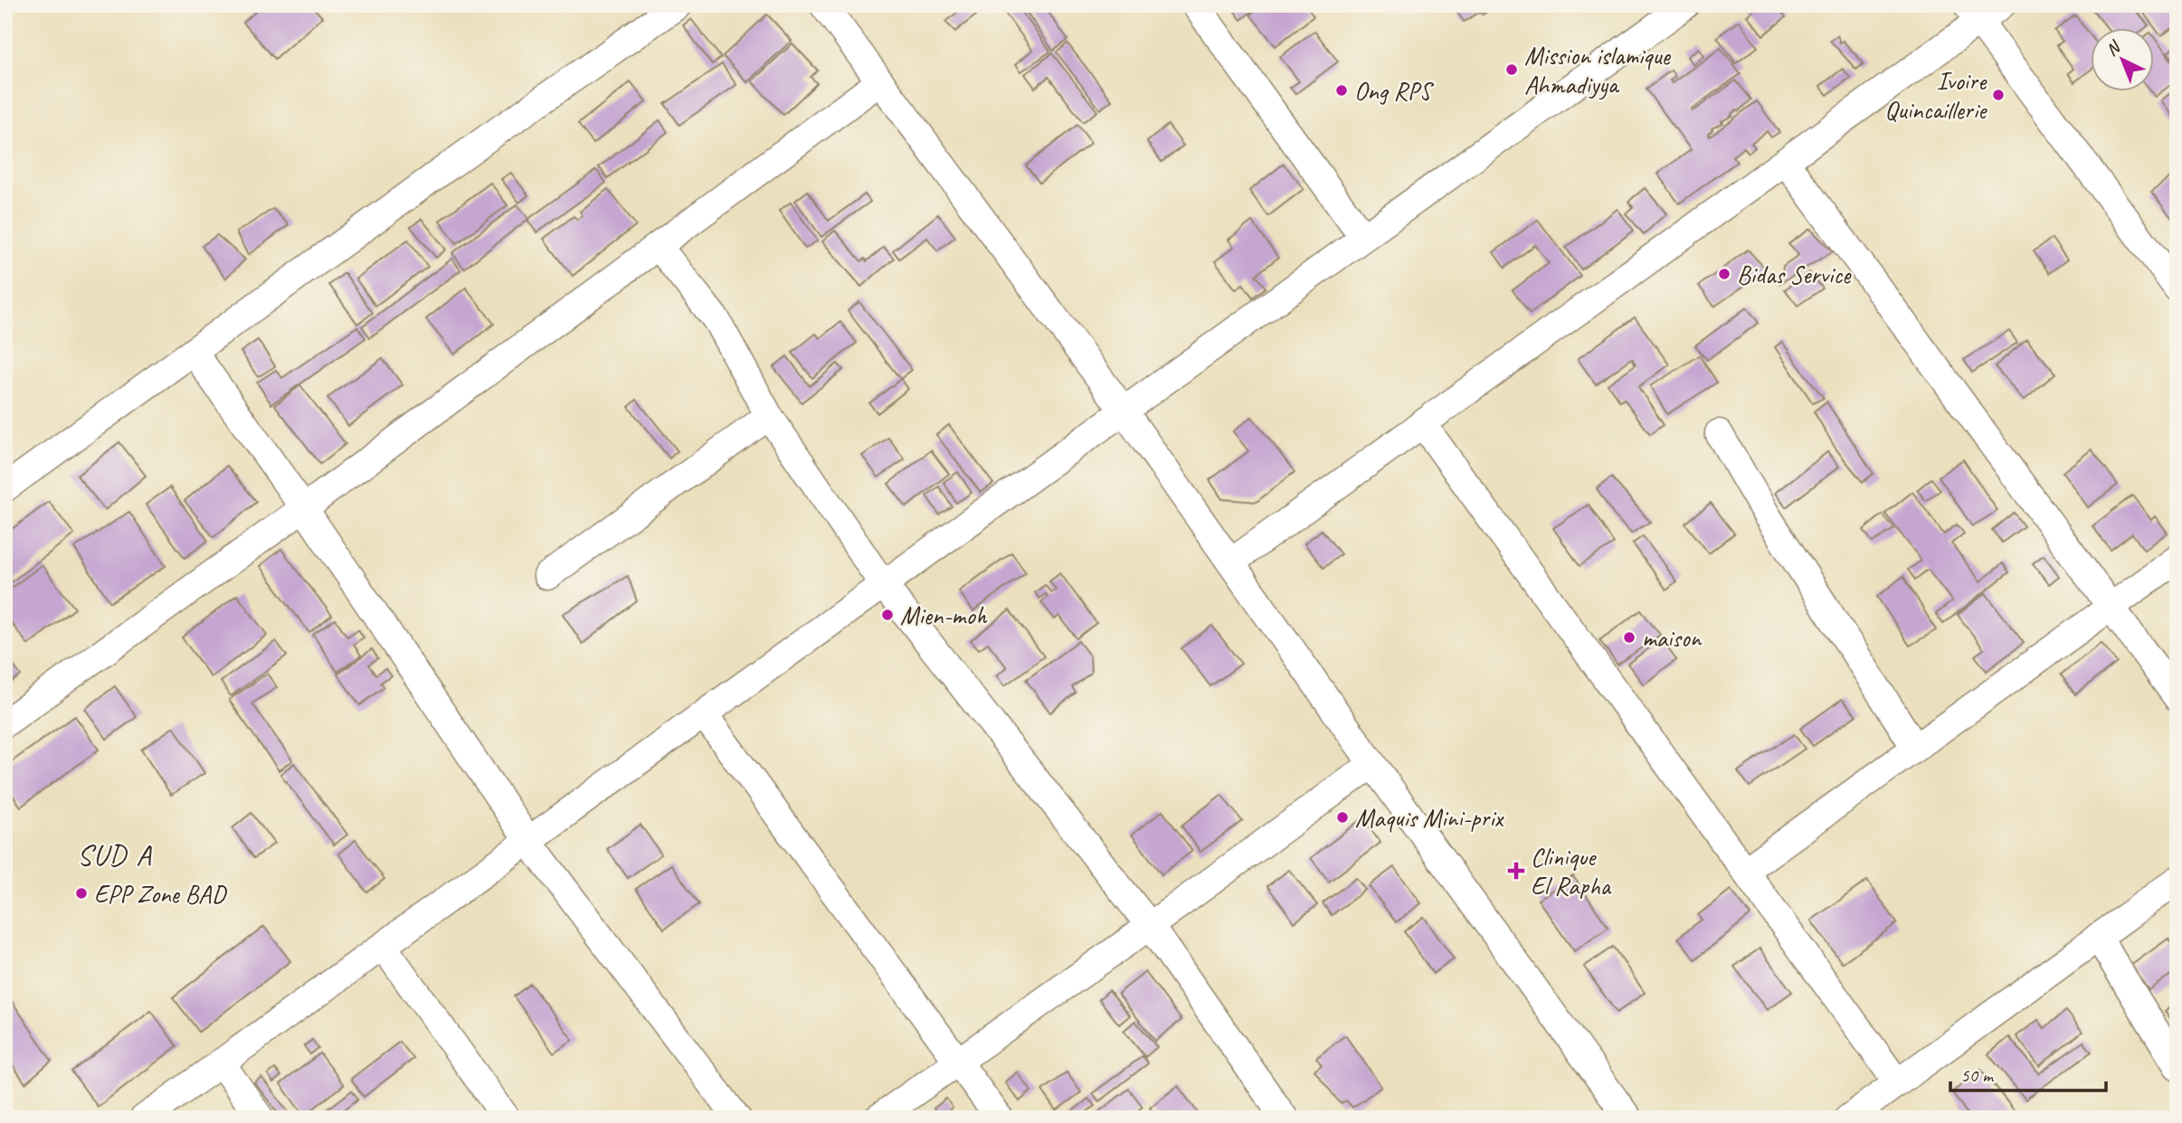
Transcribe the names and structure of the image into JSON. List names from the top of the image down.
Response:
{
  "districts": ["SUD A"],
  "places": {
    "other": [
      "Mission islamique Ahmadiyya",
      "Ong RPS",
      "Ivoire Quincaillerie",
      "Bidas Service",
      "Mien-moh",
      "maison",
      "Maquis Mini-prix",
      "EPP Zone BAD"
    ],
    "health": ["Clinique El Rapha"]
  },
  "scale_bar": "50 m",
  "north": "top left"
}
